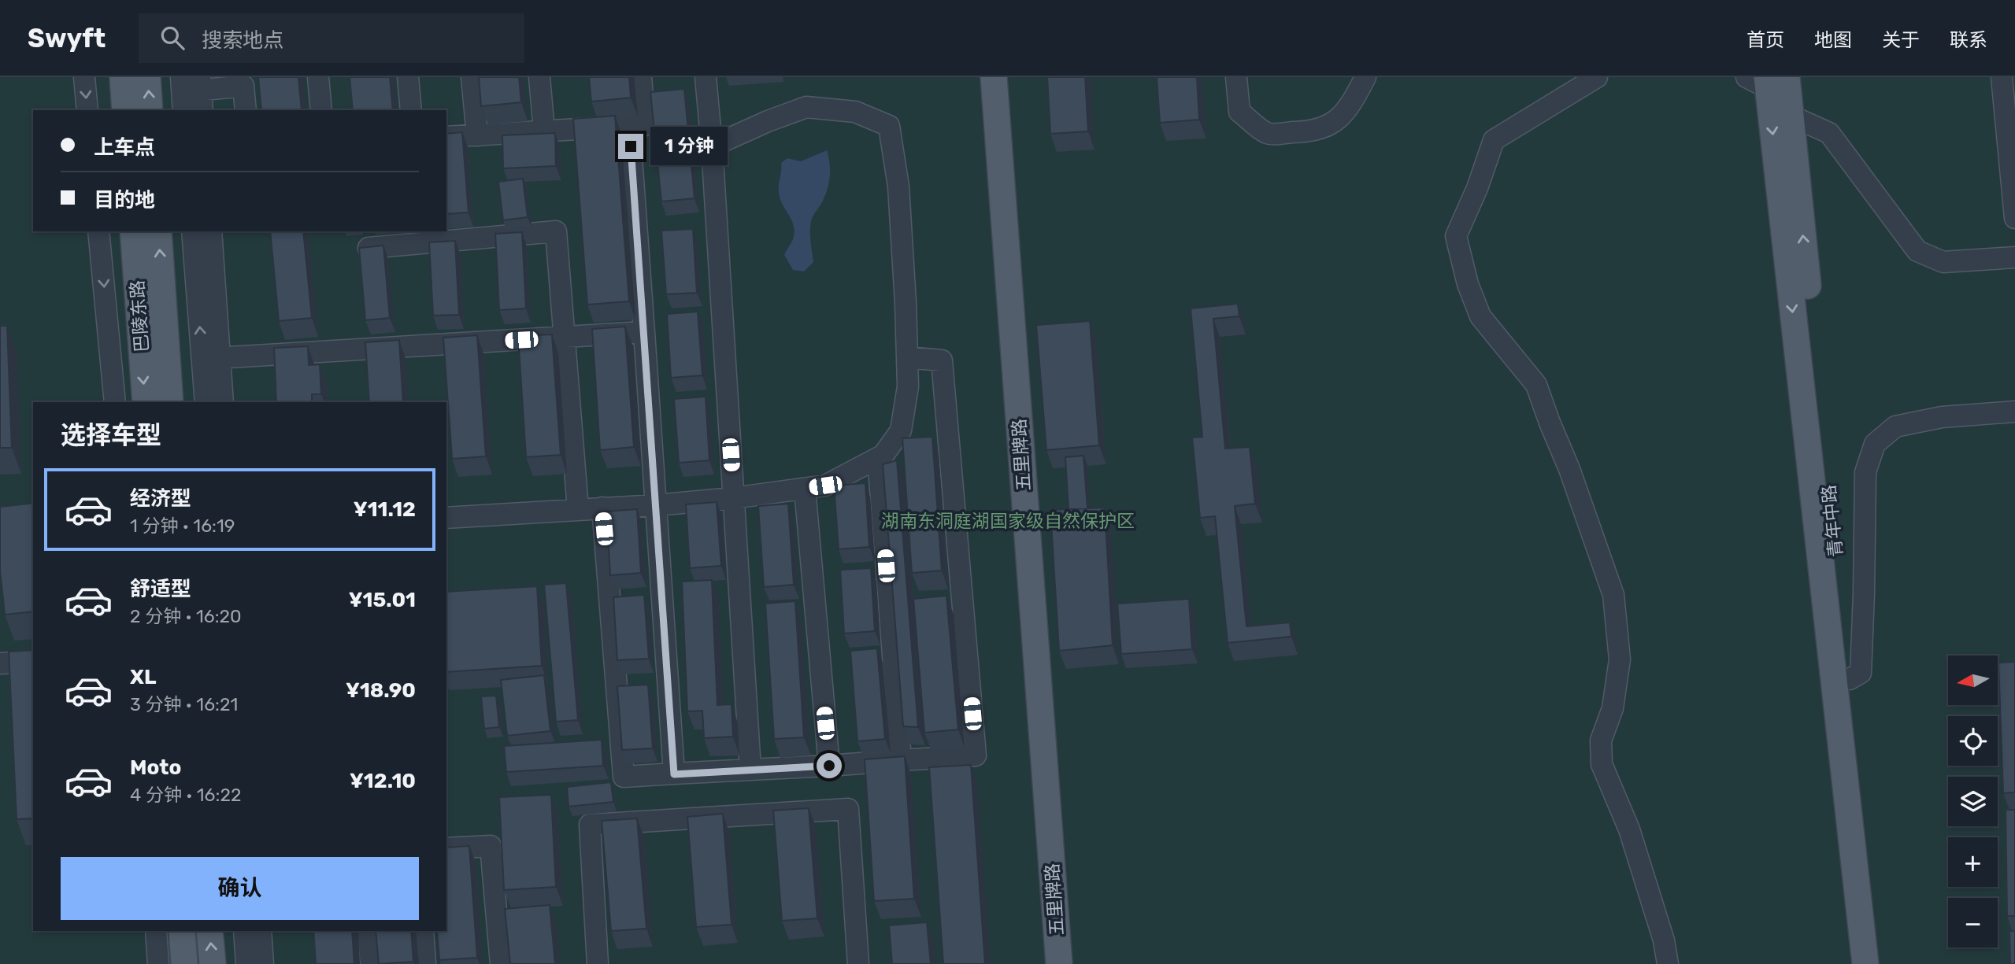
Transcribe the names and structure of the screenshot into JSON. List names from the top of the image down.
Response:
{
  "streets": {
    "main road": ["巴陵东路", "五里牌路", "青年中路"]
  },
  "parks": ["湖南东洞庭湖国家级自然保护区"],
  "north": "left",
  "page": {
    "header": "Swyft",
    "search": "搜索地点",
    "nav": [
      "首页",
      "地图",
      "关于",
      "联系"
    ],
    "banner": ["上车点", "目的地"],
    "bubble": "1 分钟",
    "heading": "选择车型",
    "list": [
      {
        "name": "经济型",
        "note": "1 分钟 · 16:19",
        "value": "¥11.12"
      },
      {
        "name": "舒适型",
        "note": "2 分钟 · 16:20",
        "value": "¥15.01"
      },
      {
        "name": "XL",
        "note": "3 分钟 · 16:21",
        "value": "¥18.90"
      },
      {
        "name": "Moto",
        "note": "4 分钟 · 16:22",
        "value": "¥12.10"
      }
    ],
    "map_buttons": ["+", "−"],
    "buttons": "确认"
  }
}
